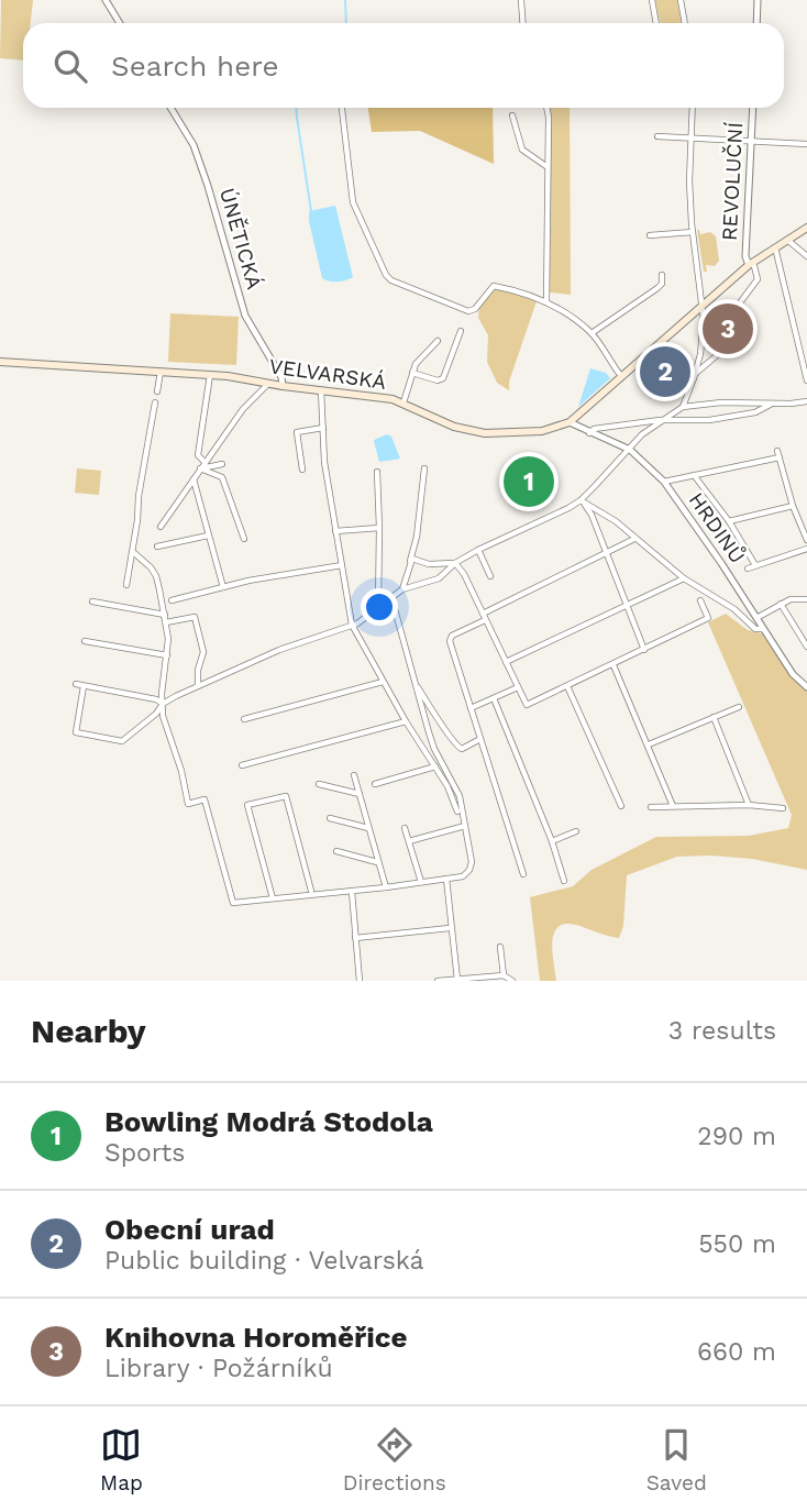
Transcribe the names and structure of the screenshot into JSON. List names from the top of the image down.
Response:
{
  "streets": {
    "main road": ["VELVARSKÁ"],
    "street": ["REVOLUČNÍ", "ÚNĚTICKÁ", "HRDINŮ"]
  },
  "crossings": [
    ["REVOLUČNÍ", "VELVARSKÁ"],
    ["ÚNĚTICKÁ", "VELVARSKÁ"],
    ["VELVARSKÁ", "HRDINŮ"]
  ],
  "page": {
    "search": "Search here",
    "pins": ["3", "2", "1"],
    "heading": ["Nearby", "3 results"],
    "list": [
      {
        "mark": "1",
        "name": "Bowling Modrá Stodola",
        "note": "Sports",
        "value": "290 m"
      },
      {
        "mark": "2",
        "name": "Obecní urad",
        "note": "Public building · Velvarská",
        "value": "550 m"
      },
      {
        "mark": "3",
        "name": "Knihovna Horoměřice",
        "note": "Library · Požárníků",
        "value": "660 m"
      }
    ],
    "nav": ["Map", "Directions", "Saved"]
  }
}
